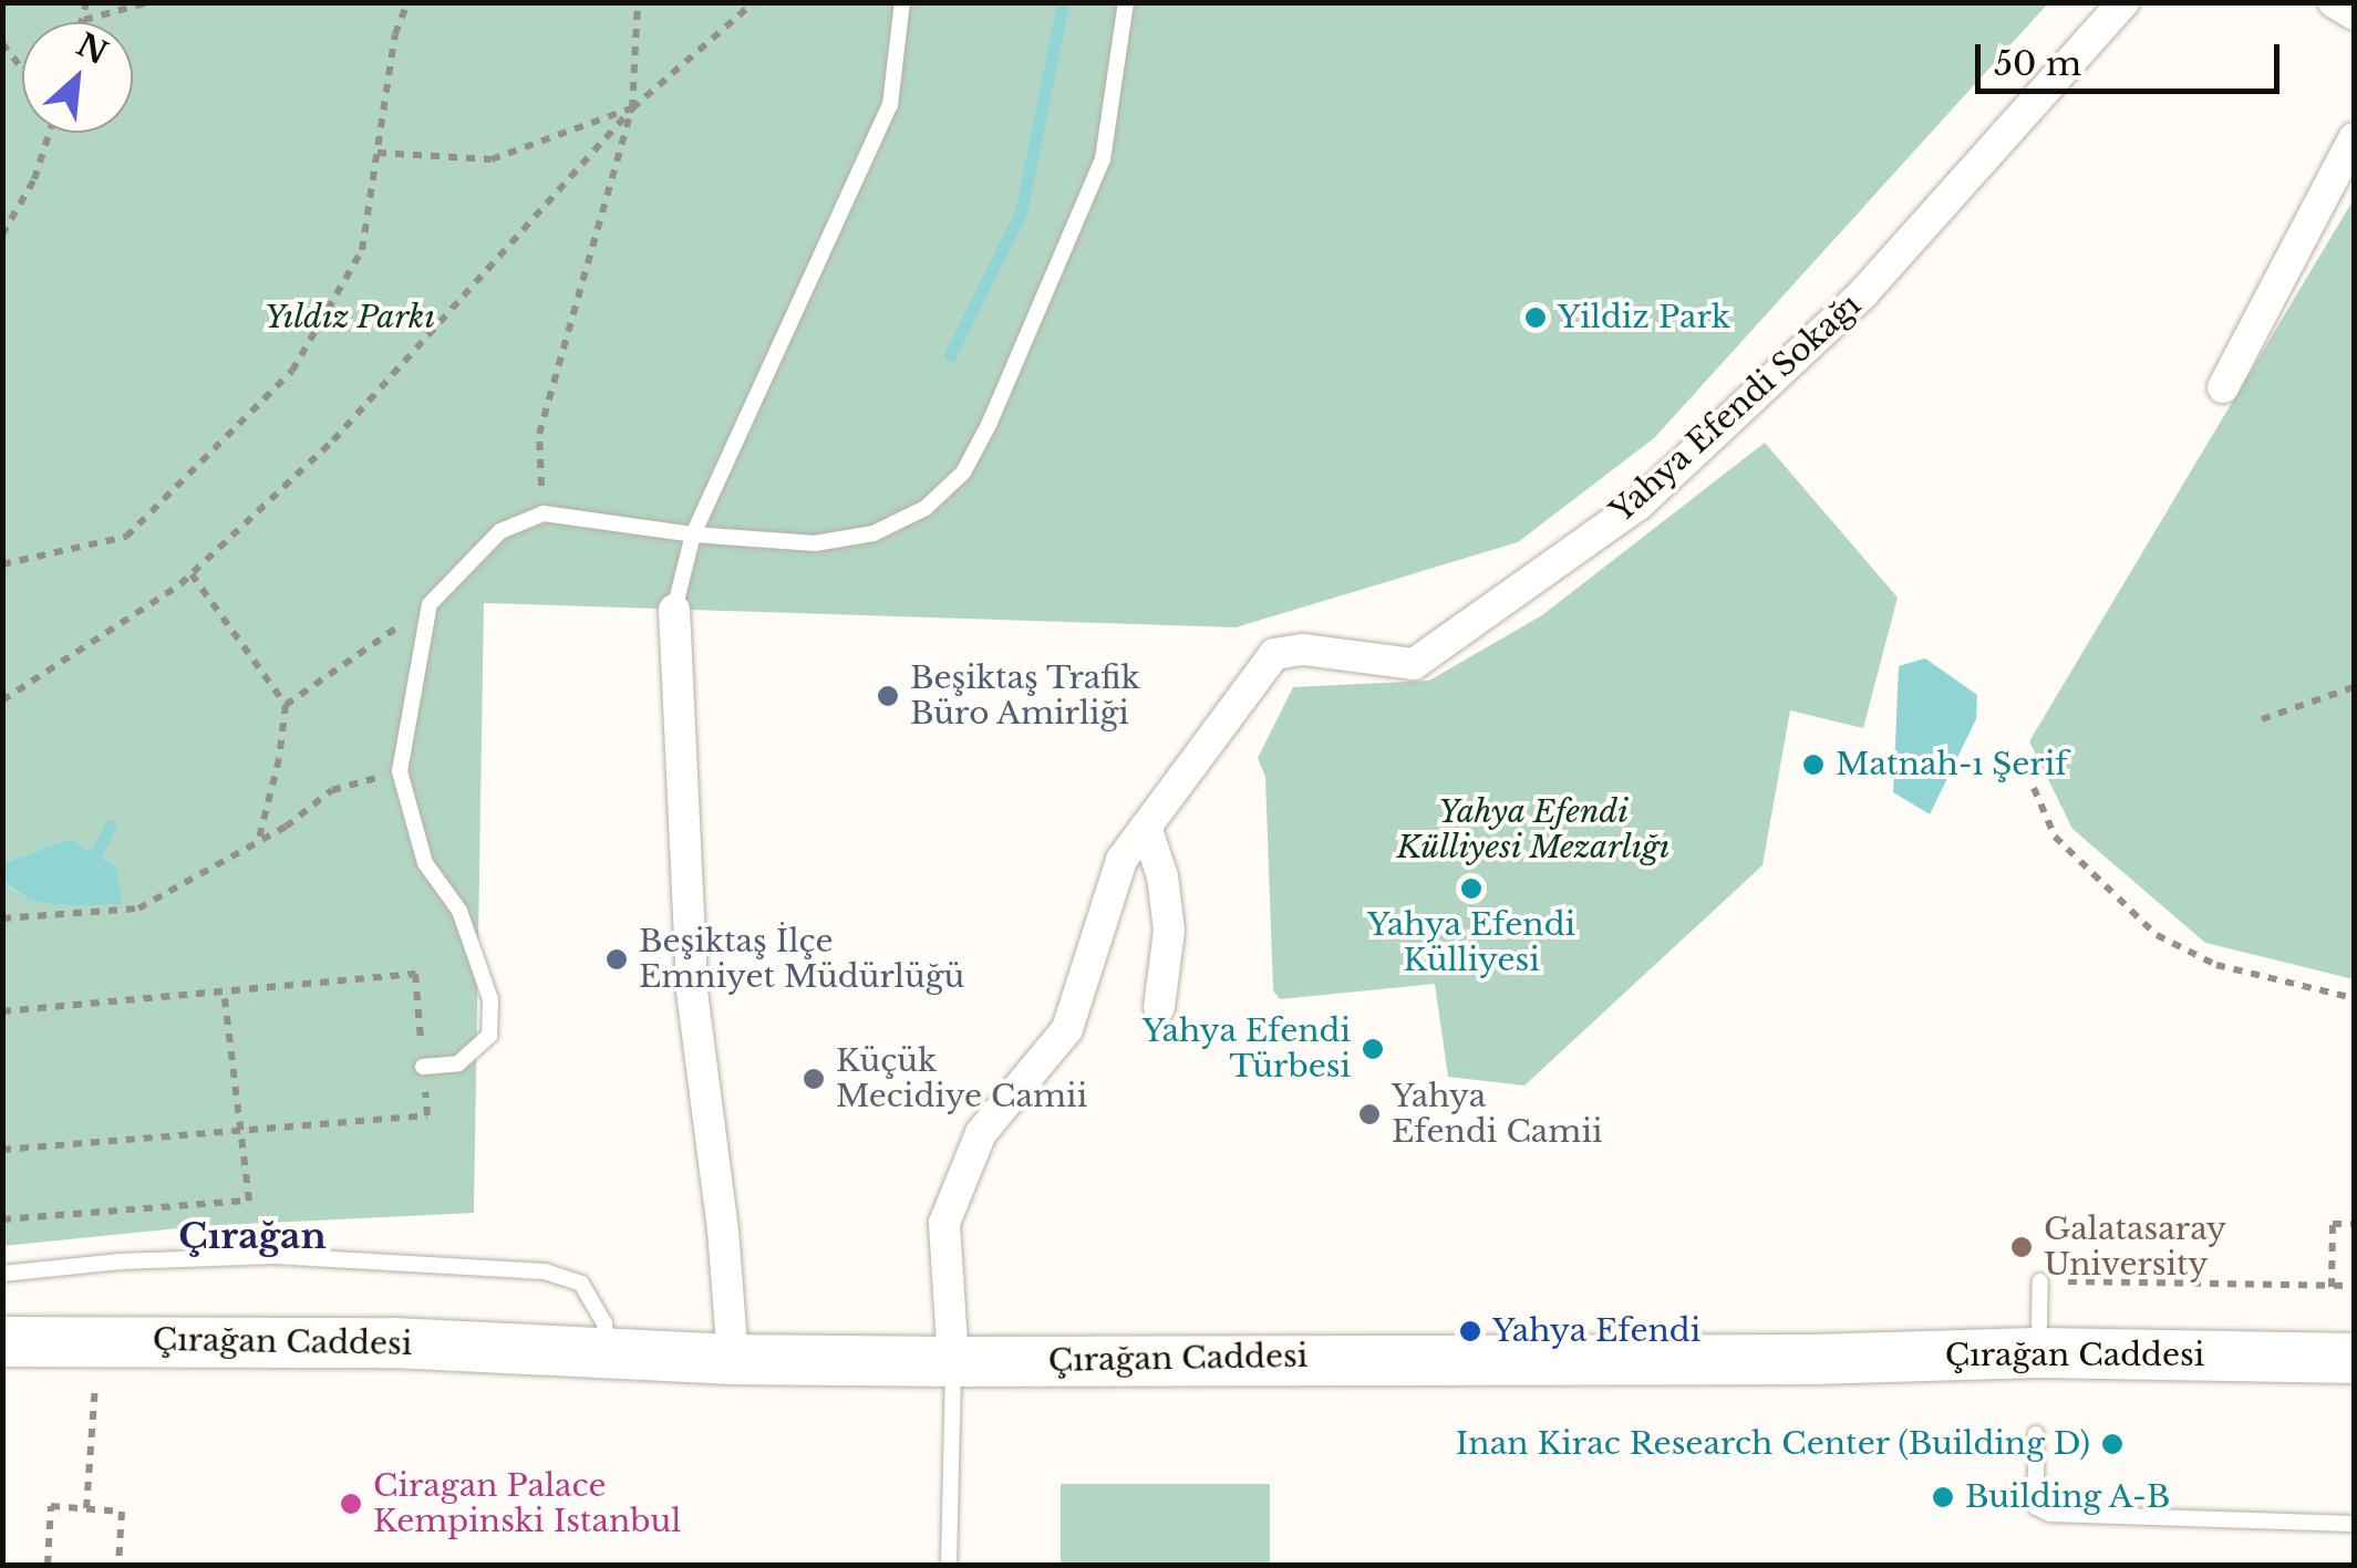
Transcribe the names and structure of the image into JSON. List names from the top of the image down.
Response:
{
  "streets": {
    "main road": ["Çırağan Caddesi"],
    "street": ["Yahya Efendi Sokağı"]
  },
  "crossings": [
    ["Yahya Efendi Sokağı", "Çırağan Caddesi"]
  ],
  "districts": ["Çırağan"],
  "parks": ["Yıldız Parkı", "Yahya Efendi Külliyesi Mezarlığı"],
  "places": [
    "Yildiz Park",
    "Beşiktaş Trafik Büro Amirliği",
    "Matnah-ı Şerif",
    "Yahya Efendi Külliyesi",
    "Beşiktaş İlçe Emniyet Müdürlüğü",
    "Yahya Efendi Türbesi",
    "Küçük Mecidiye Camii",
    "Yahya Efendi Camii",
    "Galatasaray University",
    "Yahya Efendi",
    "Inan Kirac Research Center (Building D)",
    "Building A-B",
    "Ciragan Palace Kempinski Istanbul"
  ],
  "scale_bar": "50 m",
  "north": "top right"
}
